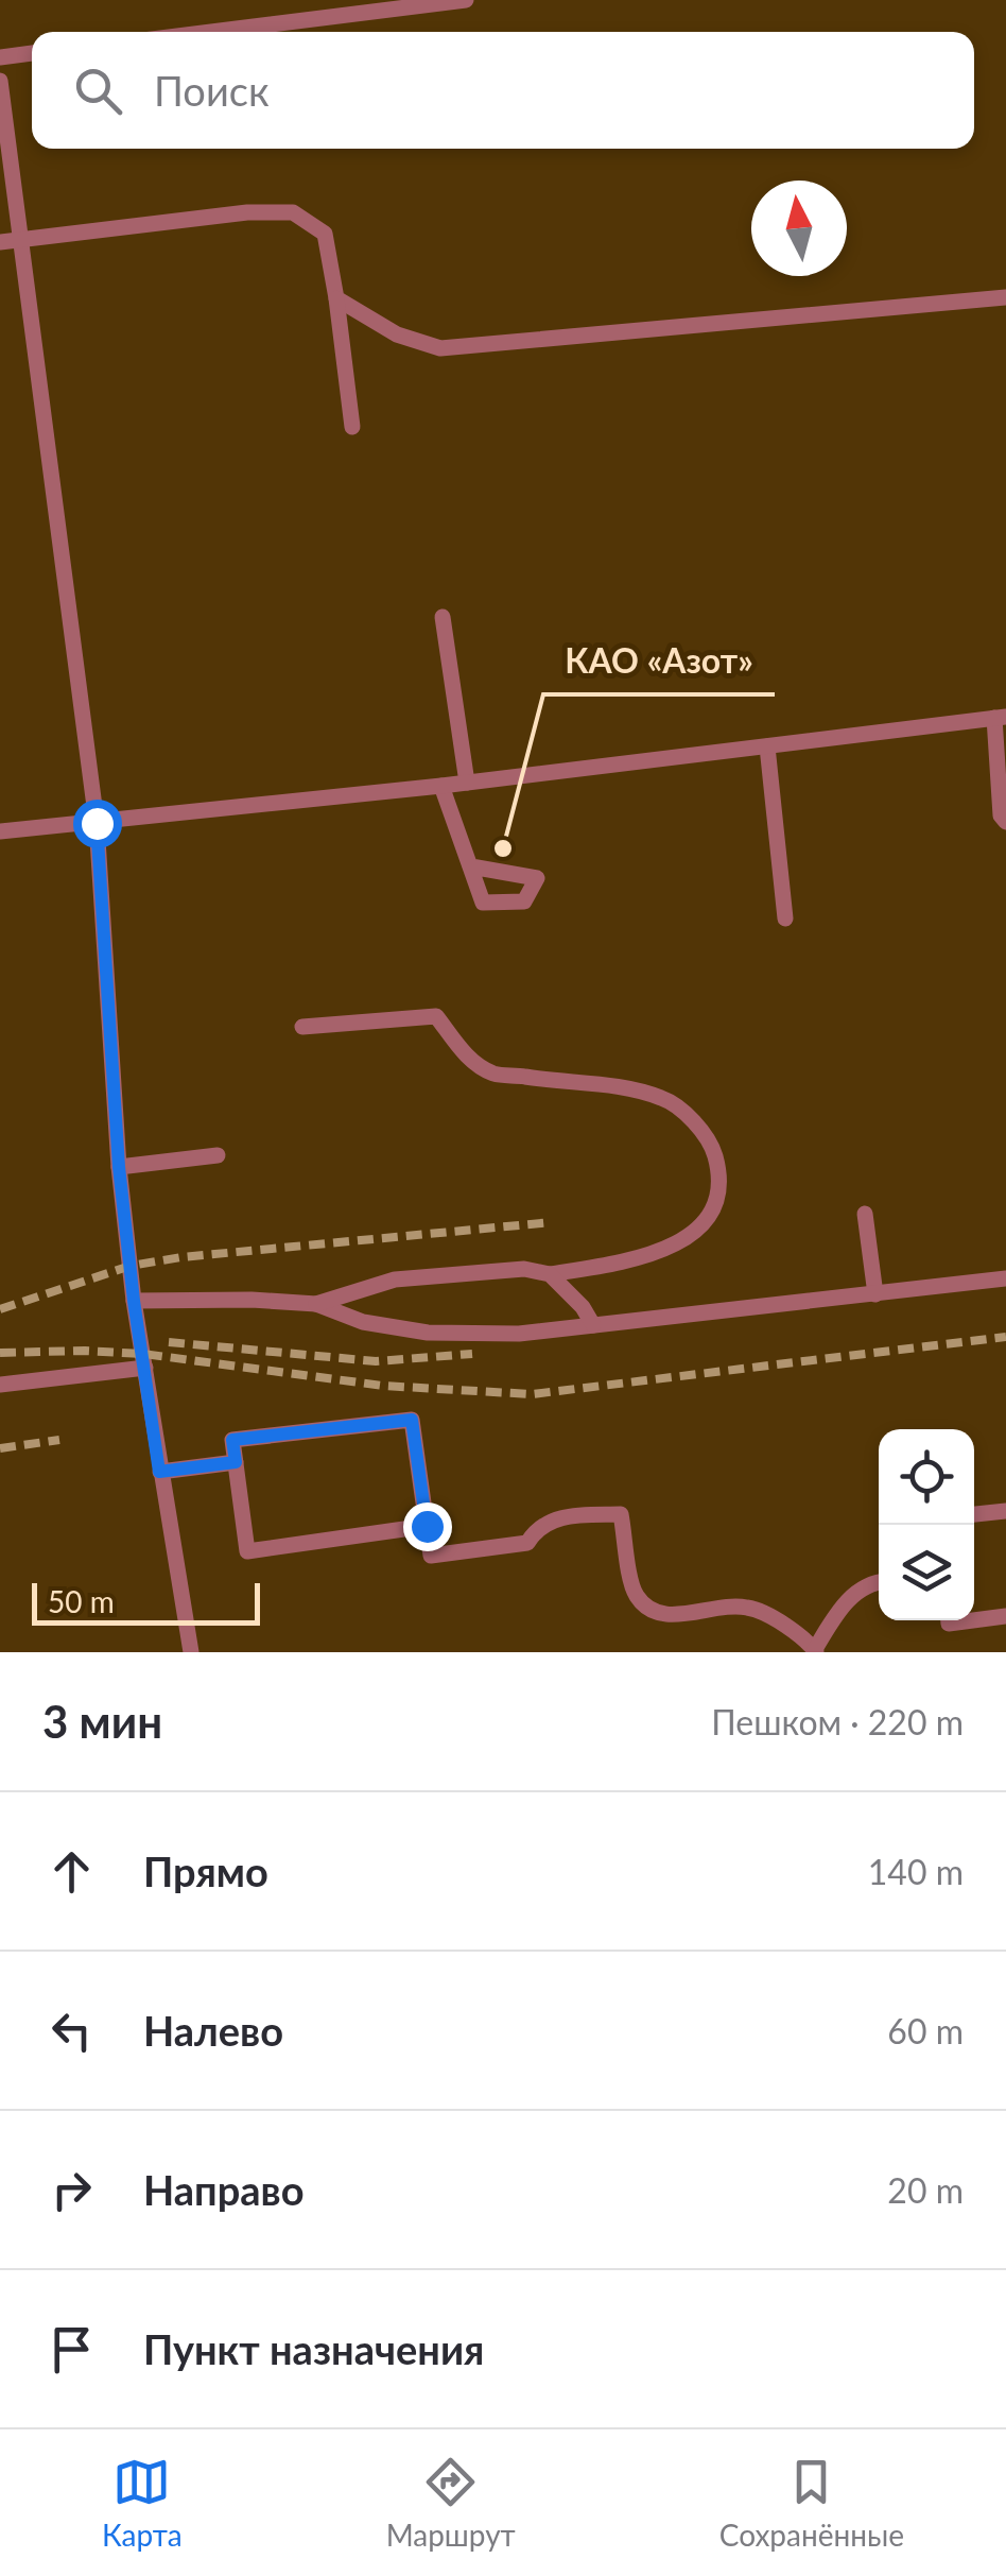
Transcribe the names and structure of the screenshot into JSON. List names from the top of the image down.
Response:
{
  "places": ["КАО «Азот»"],
  "scale_bar": "50 m",
  "north": "top",
  "page": {
    "search": "Поиск",
    "scale": "50 m",
    "heading": ["3 мин", "Пешком · 220 m"],
    "list": [
      ["Прямо", "140 m"],
      ["Налево", "60 m"],
      ["Направо", "20 m"],
      "Пункт назначения"
    ],
    "nav": ["Карта", "Маршрут", "Сохранённые"]
  }
}
